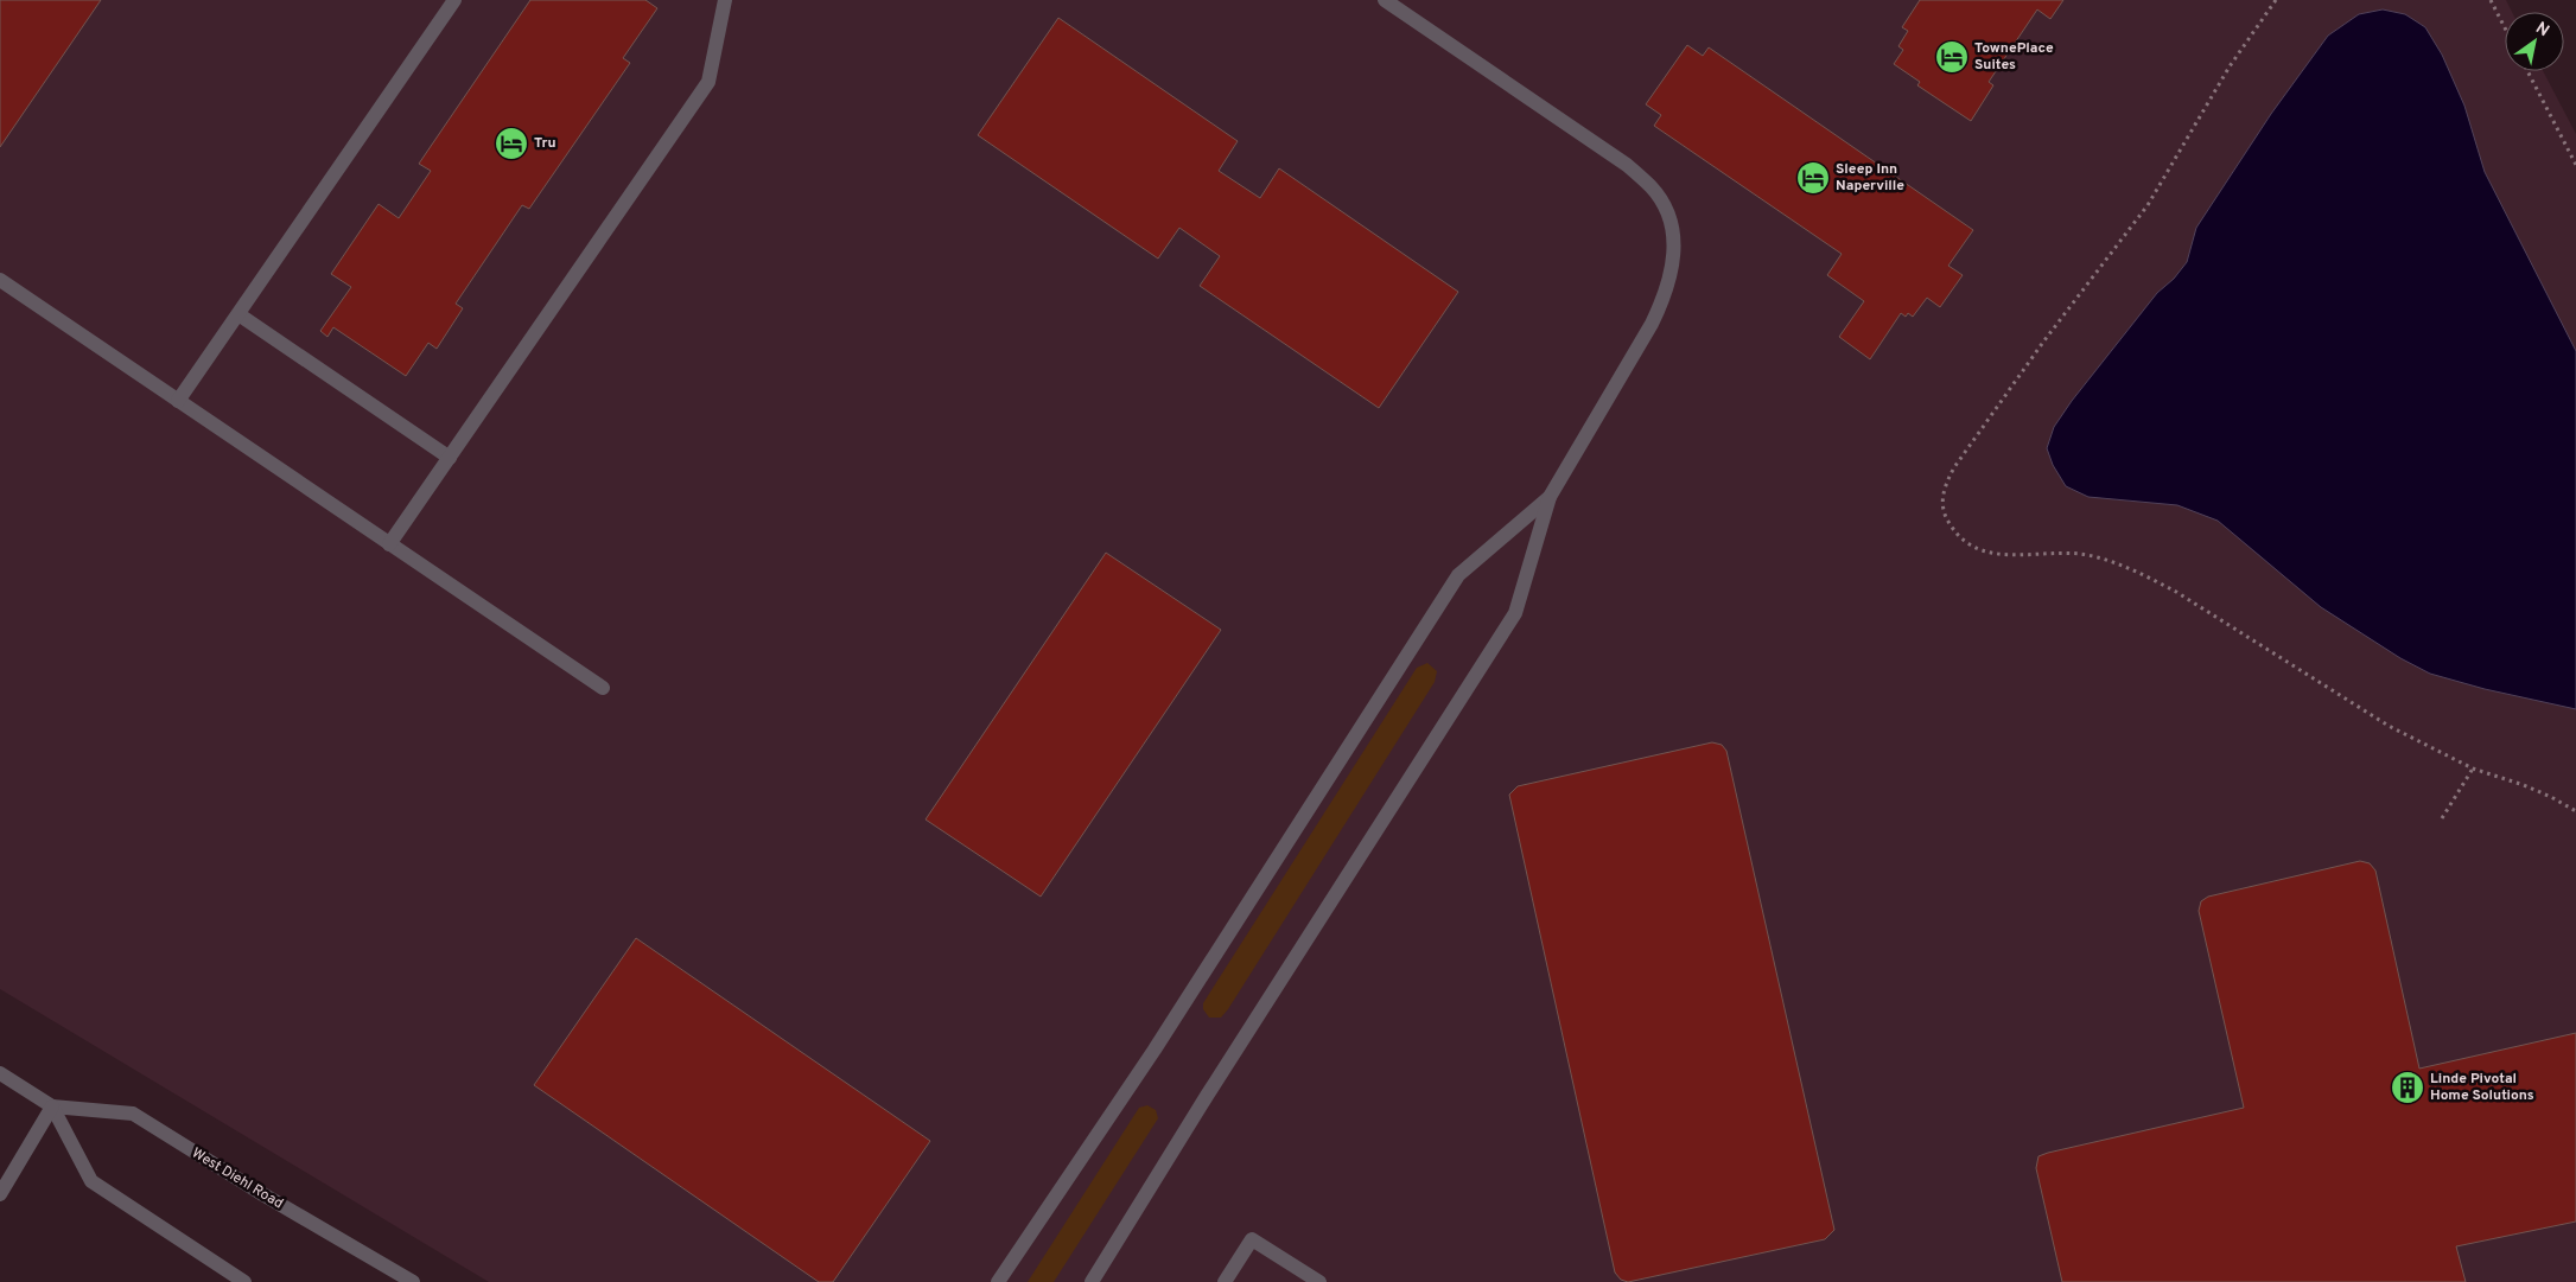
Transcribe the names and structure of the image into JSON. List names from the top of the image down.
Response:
{
  "streets": {
    "street": ["West Diehl Road"]
  },
  "places": {
    "hotel": ["TownePlace Suites", "Tru", "Sleep Inn Naperville"],
    "building": ["Linde Pivotal Home Solutions"]
  },
  "north": "top right"
}
